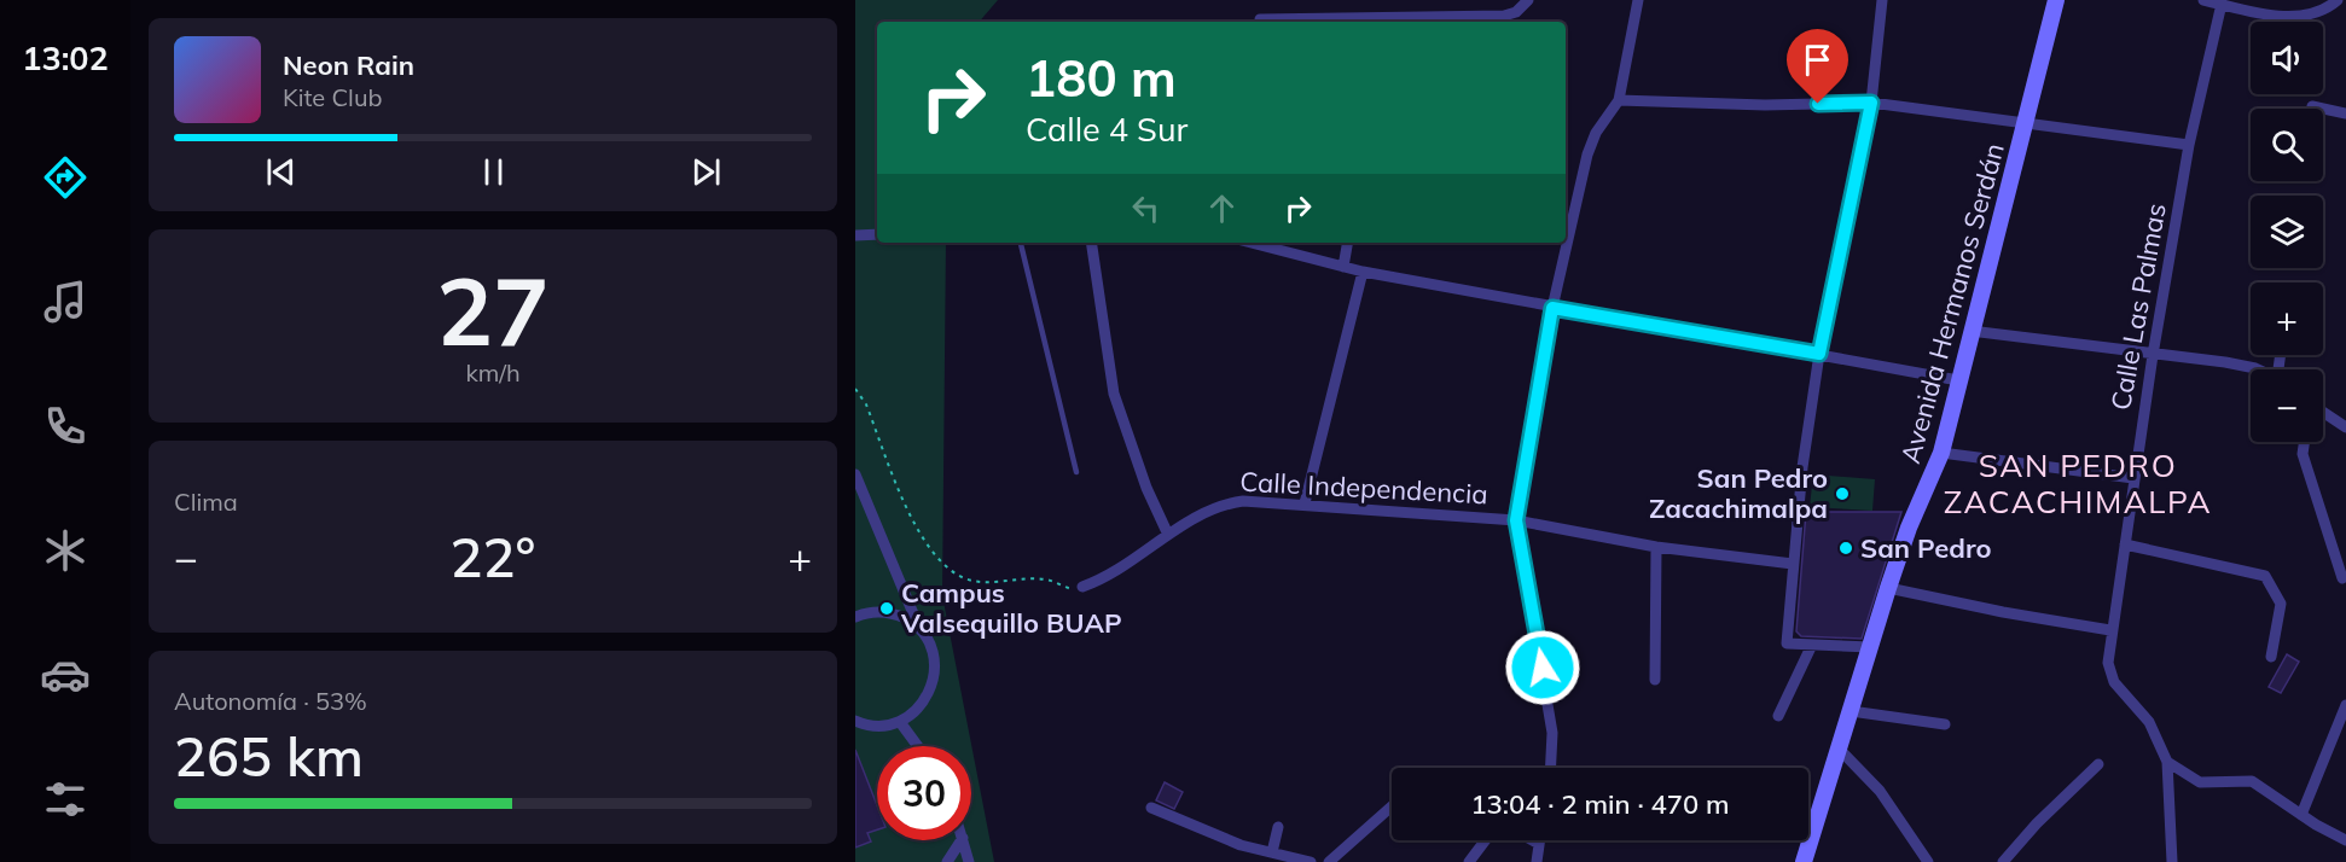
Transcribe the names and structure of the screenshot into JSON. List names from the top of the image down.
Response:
{
  "streets": {
    "street": ["Avenida Hermanos Serdán", "Calle Las Palmas", "Calle Independencia"]
  },
  "districts": ["SAN PEDRO ZACACHIMALPA"],
  "places": ["San Pedro Zacachimalpa", "San Pedro", "Campus Valsequillo BUAP"],
  "page": {
    "tabs": "13:02",
    "map_buttons": ["+", "−"],
    "turn": ["180 m", "Calle 4 Sur"],
    "song": ["Neon Rain", "Kite Club"],
    "tile": [
      ["27", "km/h"],
      "Clima",
      ["Autonomía · 53%", "265 km"]
    ],
    "heat": ["−", "22°", "+"],
    "limit": "30",
    "trip": "13:04 · 2 min · 470 m"
  }
}
